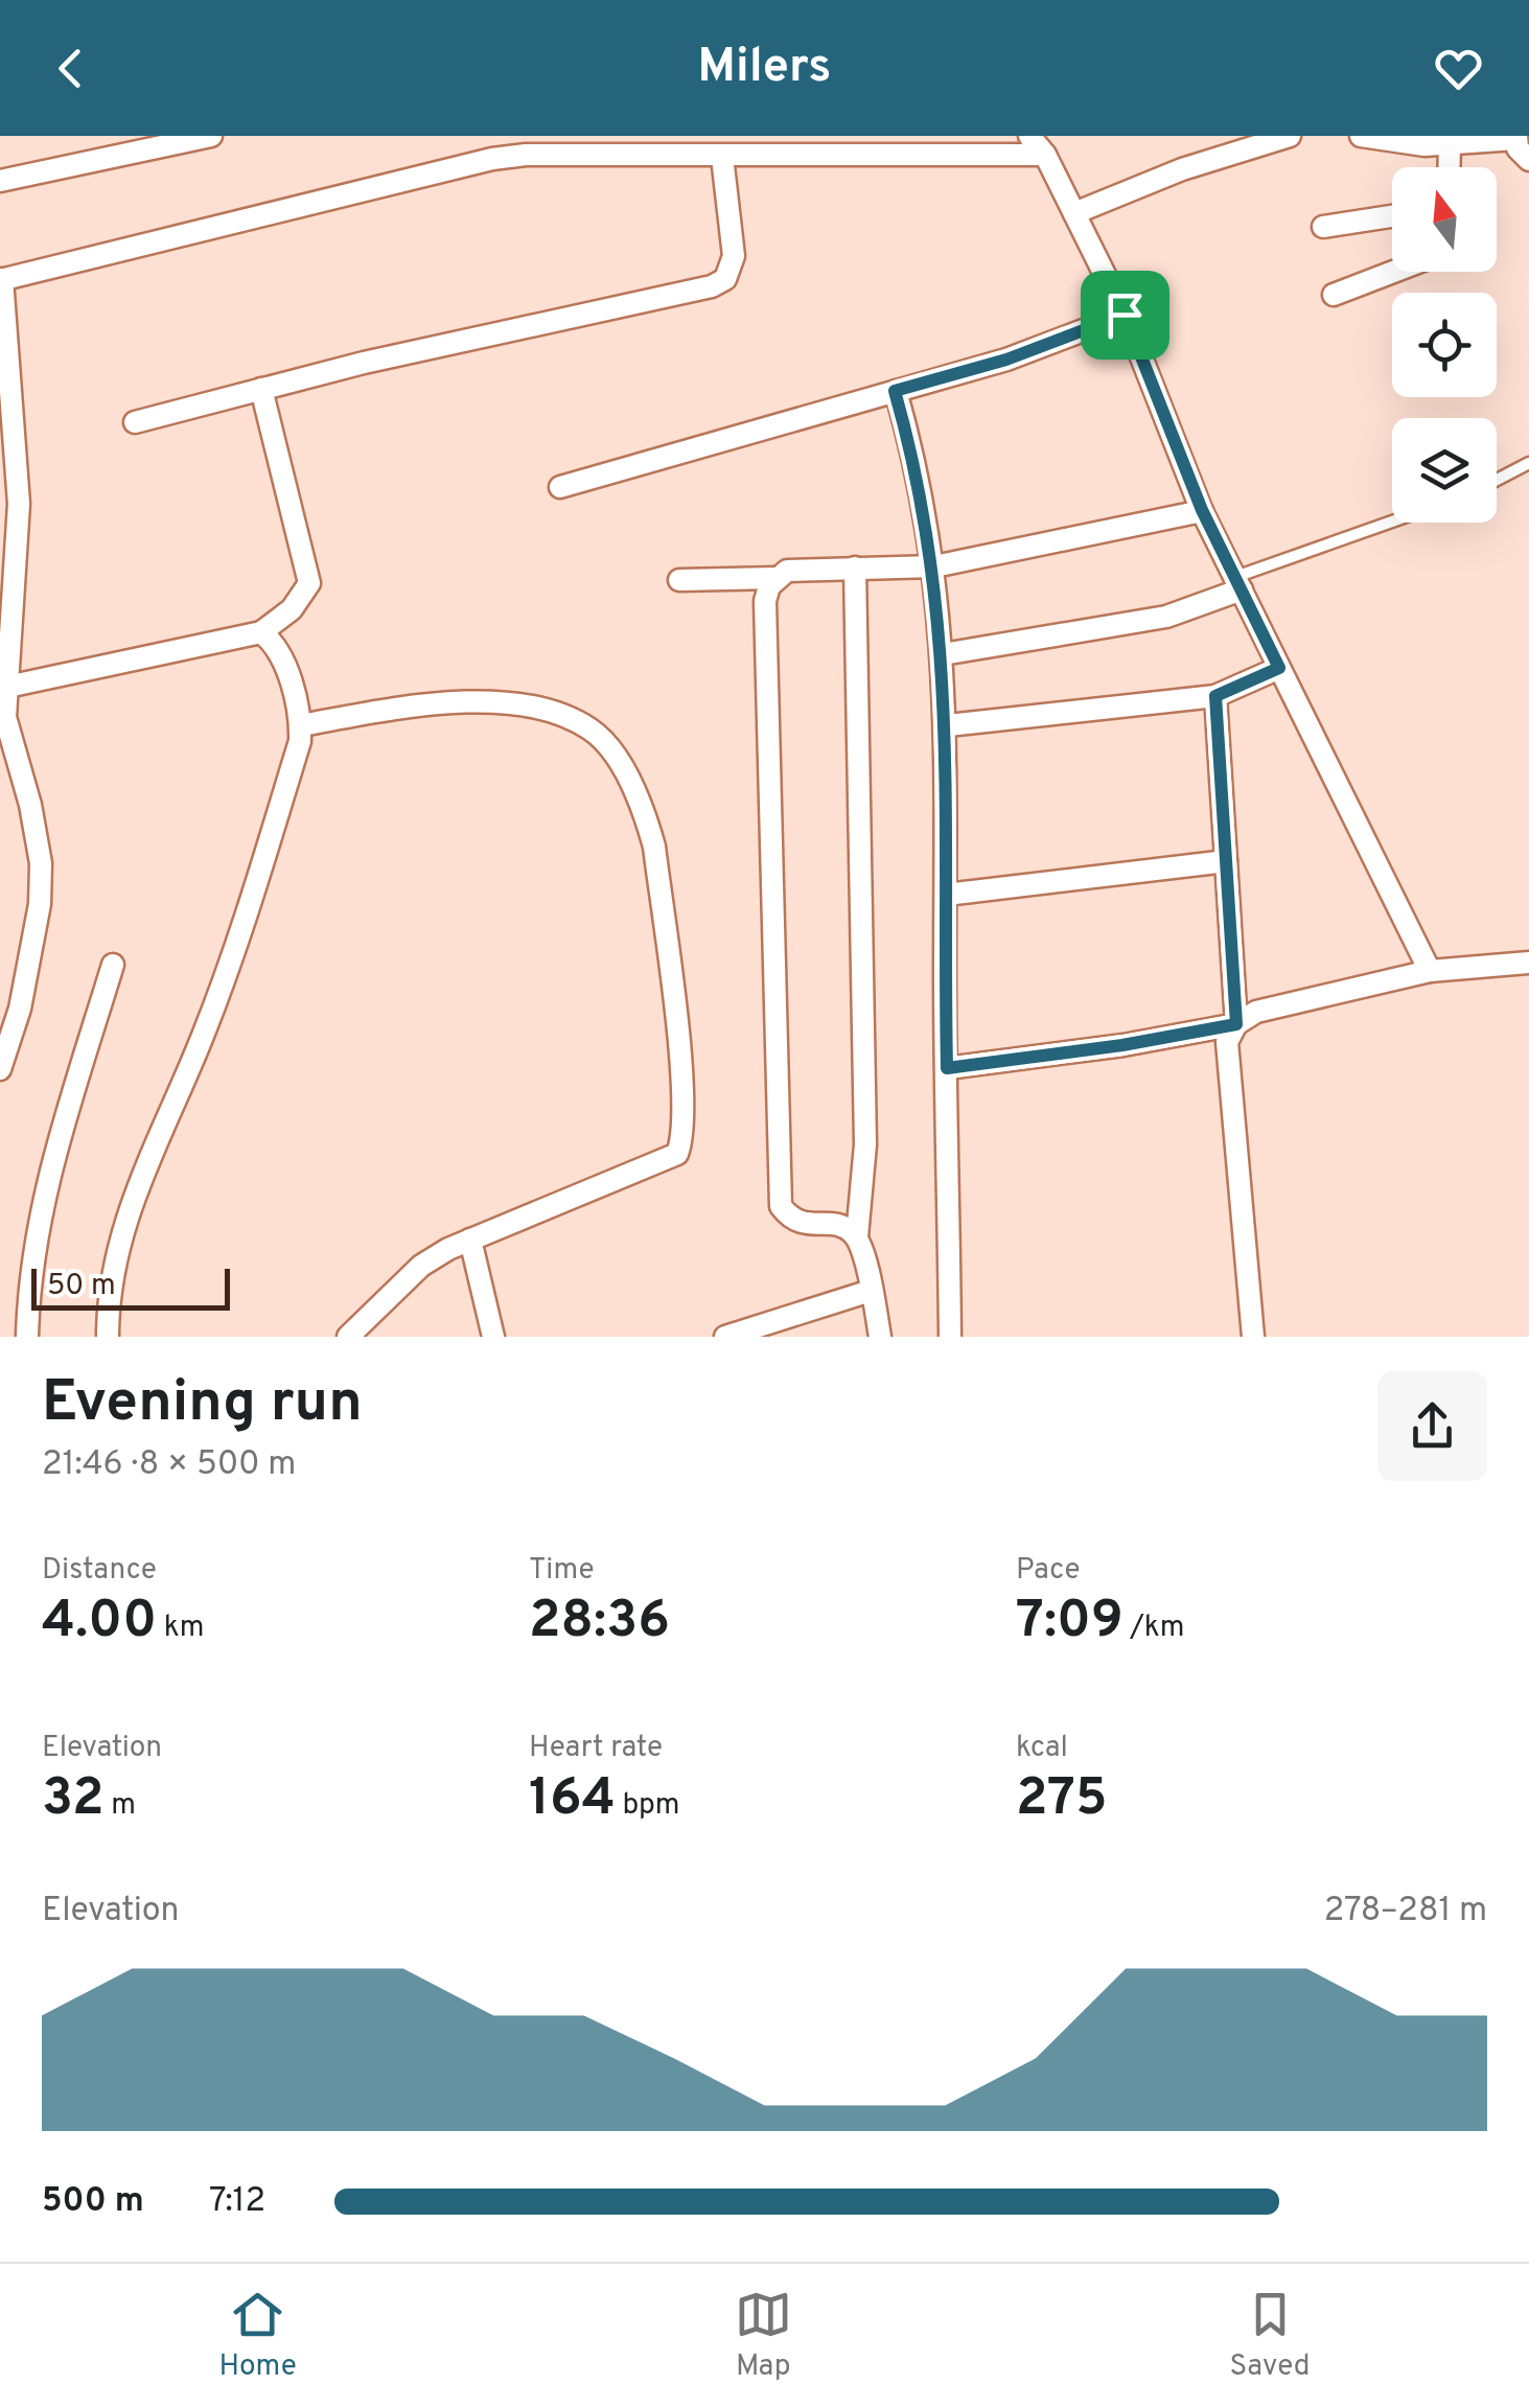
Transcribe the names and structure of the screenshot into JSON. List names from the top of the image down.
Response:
{
  "scale_bar": "50 m",
  "north": "top",
  "page": {
    "header": "Milers",
    "scale": "50 m",
    "heading": ["Evening run", "21:46 · 8 × 500 m"],
    "stats": [
      ["Distance", "4.00 km"],
      ["Time", "28:36"],
      ["Pace", "7:09 /km"],
      ["Elevation", "32 m"],
      ["Heart rate", "164 bpm"],
      ["kcal", "275"]
    ],
    "chart": ["Elevation", "278–281 m"],
    "list": [
      {
        "name": "500 m",
        "note": "7:12"
      }
    ],
    "tabs": ["Home", "Map", "Saved"]
  }
}
